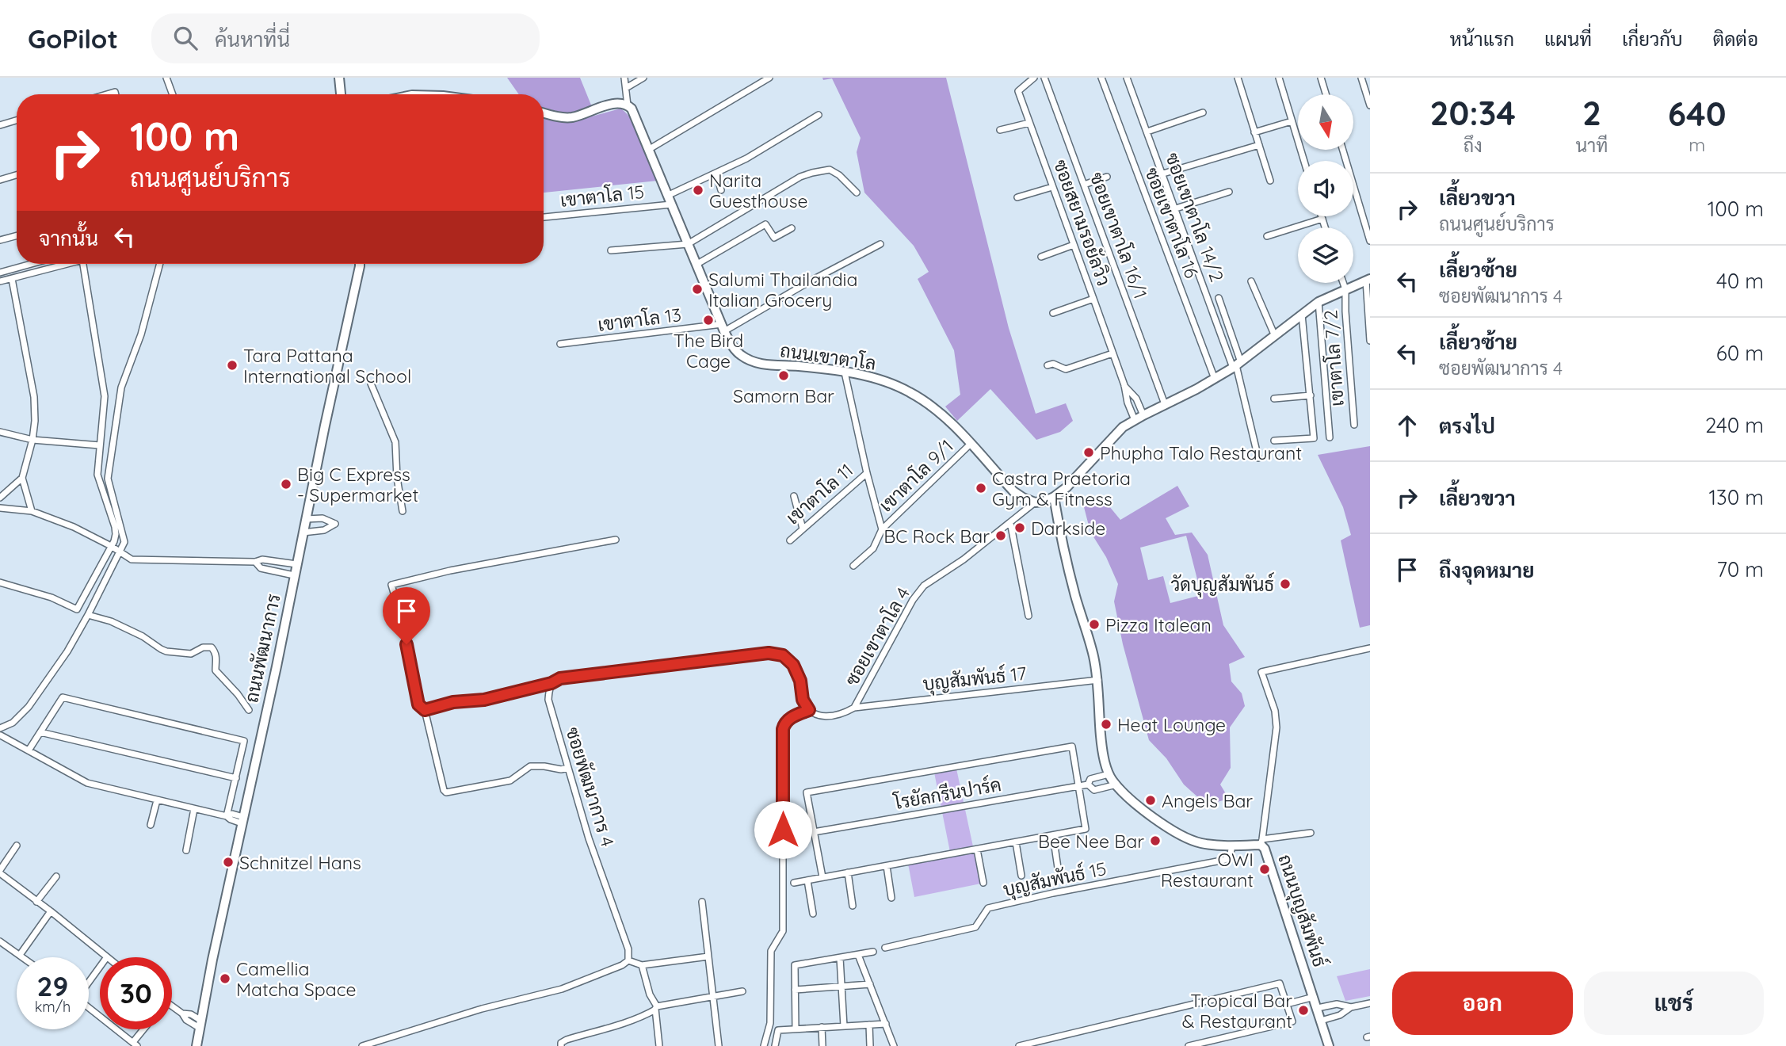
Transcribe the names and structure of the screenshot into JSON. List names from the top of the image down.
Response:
{
  "streets": {
    "street": [
      "เขาตาโล 15",
      "ซอยเขาตาโล 14/2",
      "ซอยสยามรอยัลวิว",
      "ซอยเขาตาโล 16",
      "ซอยเขาตาโล 16/1",
      "เขาตาโล 13",
      "ถนนเขาตาโล",
      "เขาตาโล 7/2",
      "เขาตาโล 9/1",
      "เขาตาโล 11",
      "ซอยเขาตาโล 4",
      "ถนนพัฒนาการ",
      "บุญสัมพันธ์ 17",
      "ซอยพัฒนาการ 4",
      "โรยัลกรีนปาร์ค",
      "บุญสัมพันธ์ 15",
      "ถนนบุญสัมพันธ์"
    ]
  },
  "crossings": [
    ["เขาตาโล 15", "ถนนเขาตาโล"],
    ["เขาตาโล 13", "ถนนเขาตาโล"],
    ["ถนนเขาตาโล", "เขาตาโล 9/1"],
    ["ถนนเขาตาโล", "เขาตาโล 11"],
    ["ถนนเขาตาโล", "ซอยเขาตาโล 4"],
    ["ซอยเขาตาโล 4", "บุญสัมพันธ์ 17"],
    ["บุญสัมพันธ์ 17", "ถนนบุญสัมพันธ์"],
    ["โรยัลกรีนปาร์ค", "ถนนบุญสัมพันธ์"],
    ["บุญสัมพันธ์ 15", "ถนนบุญสัมพันธ์"]
  ],
  "places": [
    "Narita Guesthouse",
    "Salumi Thailandia Italian Grocery",
    "The Bird Cage",
    "Tara Pattana International School",
    "Samorn Bar",
    "Phupha Talo Restaurant",
    "Big C Express - Supermarket",
    "Castra Praetoria Gym & Fitness",
    "Darkside",
    "BC Rock Bar",
    "วัดบุญสัมพันธ์",
    "Pizza Italean",
    "Heat Lounge",
    "Angels Bar",
    "Bee Nee Bar",
    "Schnitzel Hans",
    "OWI Restaurant",
    "Camellia Matcha Space",
    "Tropical Bar & Restaurant"
  ],
  "north": "bottom",
  "page": {
    "header": "GoPilot",
    "search": "ค้นหาที่นี่",
    "nav": [
      "หน้าแรก",
      "แผนที่",
      "เกี่ยวกับ",
      "ติดต่อ"
    ],
    "eta": [
      "20:34",
      "ถึง",
      "2",
      "นาที",
      "640",
      "m"
    ],
    "turn": ["100 m", "ถนนศูนย์บริการ"],
    "list": [
      {
        "name": "เลี้ยวขวา",
        "note": "ถนนศูนย์บริการ",
        "value": "100 m"
      },
      {
        "name": "เลี้ยวซ้าย",
        "note": "ซอยพัฒนาการ 4",
        "value": "40 m"
      },
      {
        "name": "เลี้ยวซ้าย",
        "note": "ซอยพัฒนาการ 4",
        "value": "60 m"
      },
      {
        "name": "ตรงไป",
        "value": "240 m"
      },
      {
        "name": "เลี้ยวขวา",
        "value": "130 m"
      },
      {
        "name": "ถึงจุดหมาย",
        "value": "70 m"
      }
    ],
    "then": "จากนั้น",
    "speed": "29 km/h",
    "limit": "30",
    "buttons": ["ออก", "แชร์"]
  }
}
